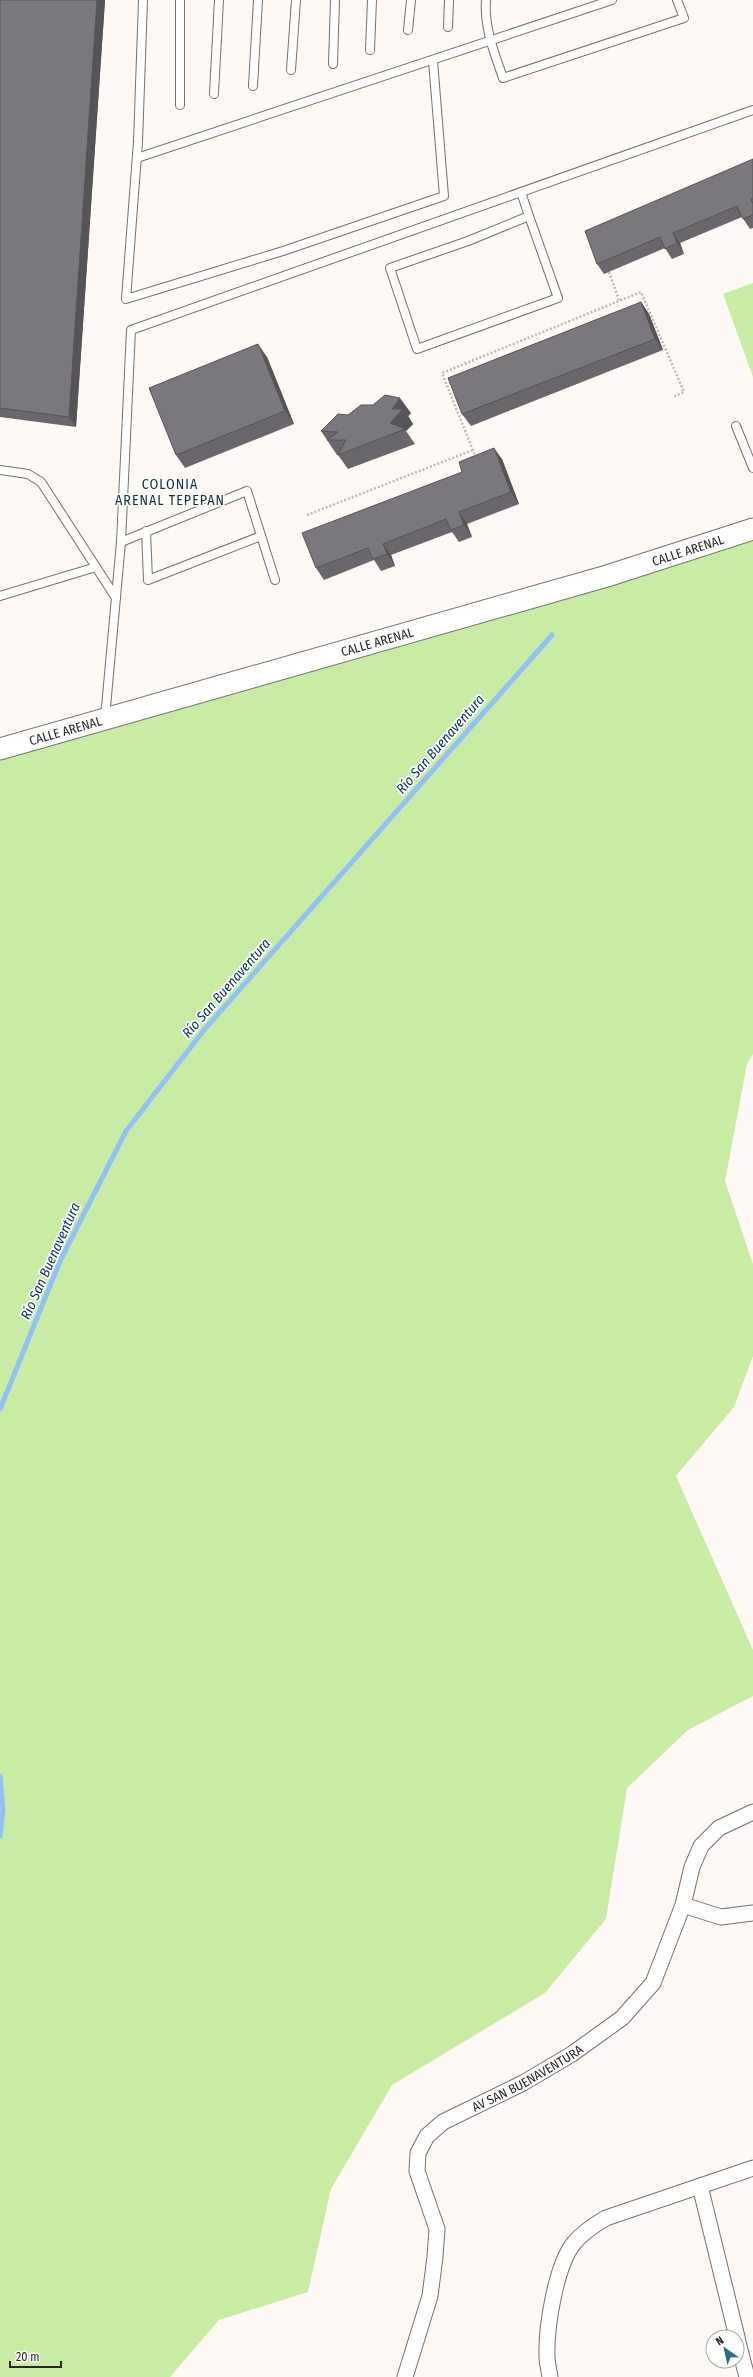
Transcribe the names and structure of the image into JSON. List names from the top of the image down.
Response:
{
  "streets": {
    "street": ["CALLE ARENAL", "AV SAN BUENAVENTURA"]
  },
  "districts": ["COLONIA ARENAL TEPEPAN"],
  "water": ["Río San Buenaventura"],
  "scale_bar": "20 m",
  "north": "top left"
}
